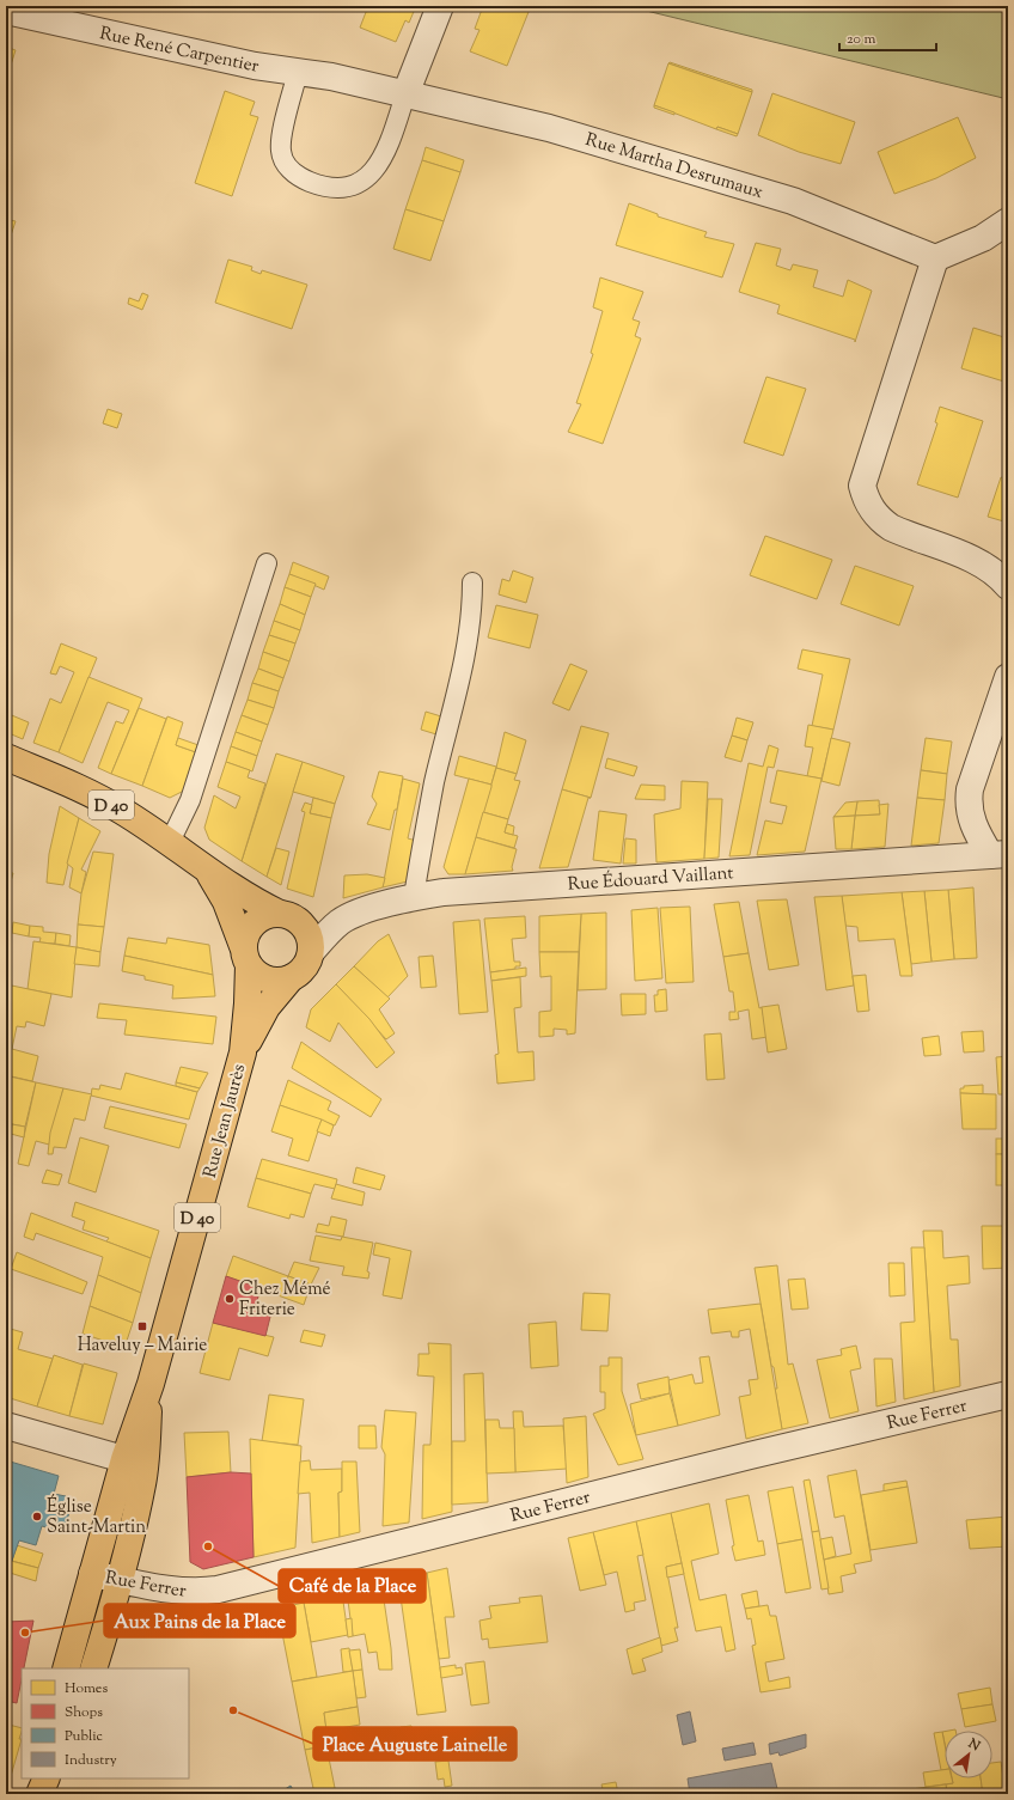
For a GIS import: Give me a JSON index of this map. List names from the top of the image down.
{
  "streets": {
    "main road": ["D 40", "Rue Jean Jaurès"],
    "street": [
      "Rue René Carpentier",
      "Rue Martha Desrumaux",
      "Rue Édouard Vaillant",
      "Rue Ferrer"
    ]
  },
  "crossings": [
    ["Rue René Carpentier", "Rue Martha Desrumaux"],
    ["Rue Édouard Vaillant", "Rue Jean Jaurès"],
    ["Rue Jean Jaurès", "Rue Ferrer"]
  ],
  "places": {
    "other": [
      "Chez Mémé Friterie",
      "Église Saint-Martin",
      "Café de la Place",
      "Aux Pains de la Place",
      "Place Auguste Lainelle"
    ],
    "transit": ["Haveluy – Mairie"]
  },
  "legend": [
    "Homes",
    "Shops",
    "Public",
    "Industry"
  ],
  "scale_bar": "20 m",
  "north": "top right"
}
